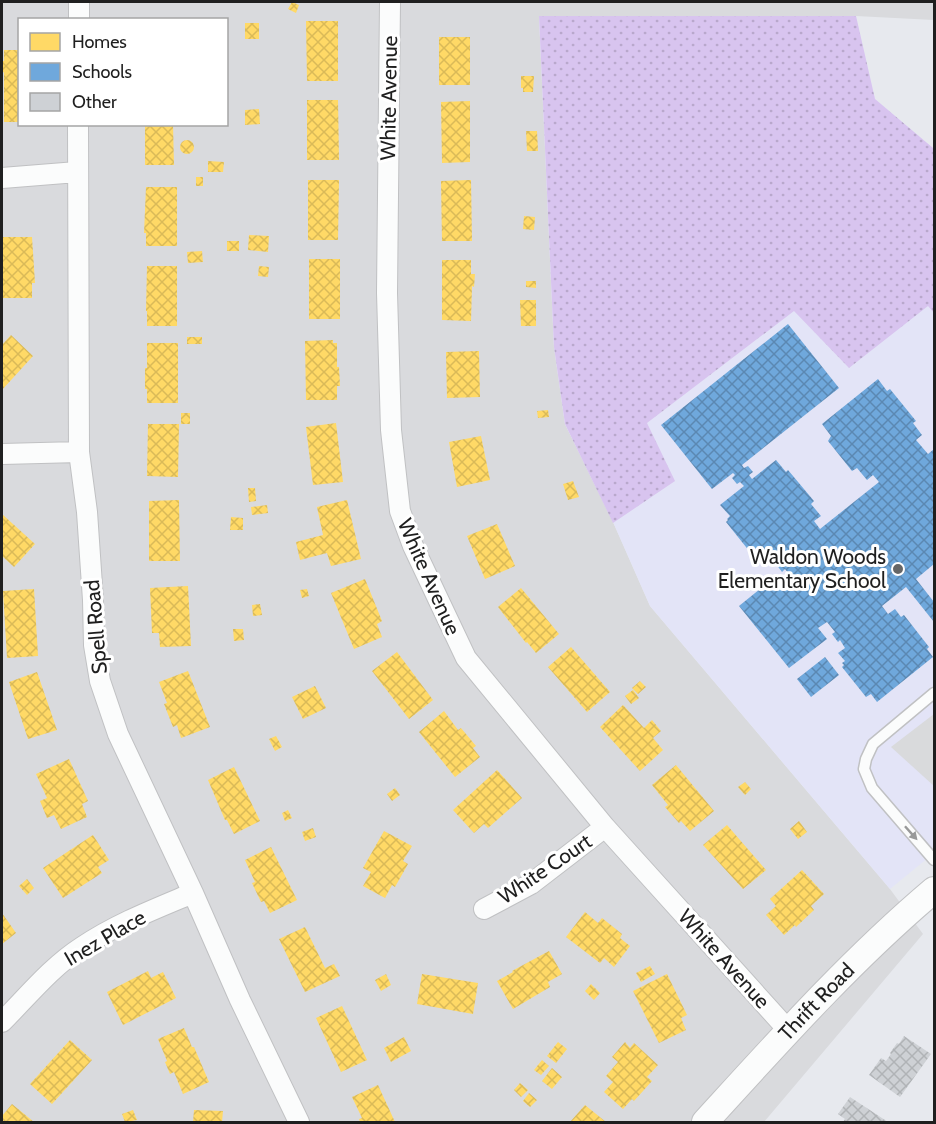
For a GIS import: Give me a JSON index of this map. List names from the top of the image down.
{
  "streets": {
    "street": [
      "White Avenue",
      "Spell Road",
      "White Court",
      "Inez Place",
      "Thrift Road"
    ]
  },
  "crossings": [
    ["White Avenue", "White Court"],
    ["White Avenue", "Thrift Road"],
    ["Spell Road", "Inez Place"]
  ],
  "places": ["Waldon Woods Elementary School"],
  "legend": ["Homes", "Schools", "Other"]
}
